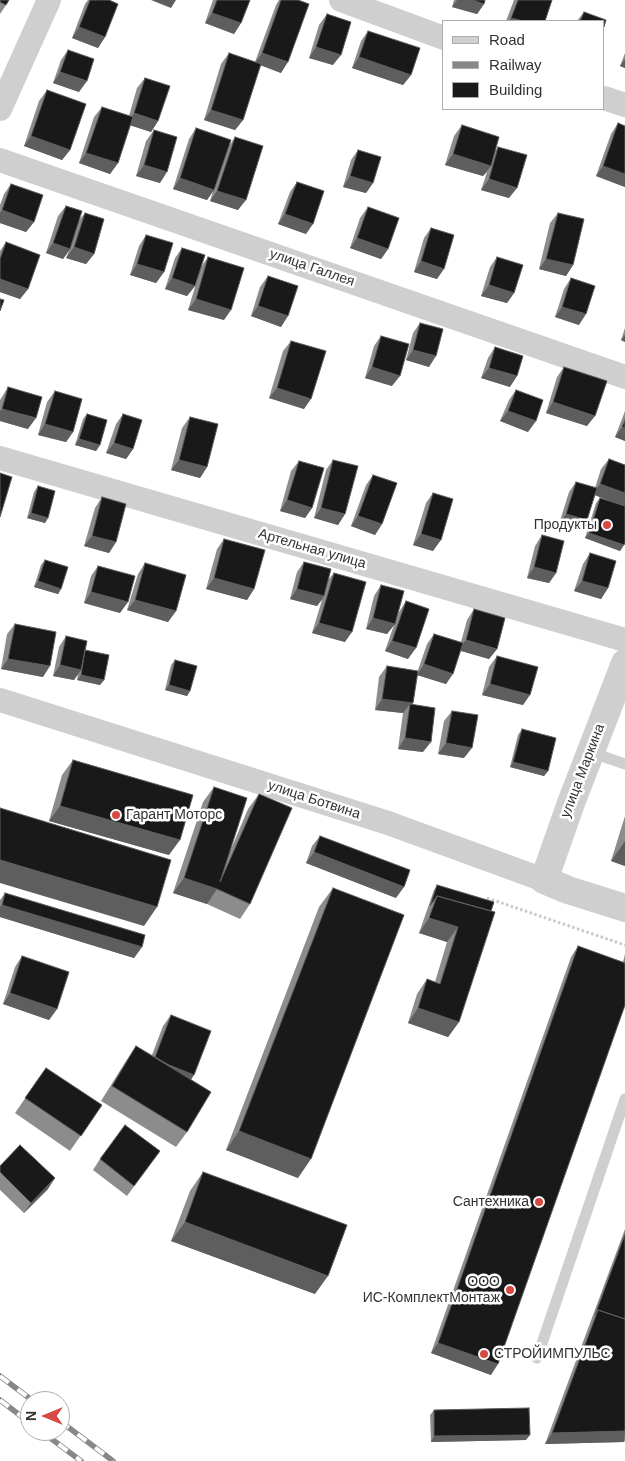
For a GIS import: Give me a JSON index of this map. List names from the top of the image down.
{
  "streets": {
    "street": [
      "улица Галлея",
      "Артельная улица",
      "улица Маркина",
      "улица Ботвина"
    ]
  },
  "crossings": [
    ["улица Маркина", "улица Ботвина"]
  ],
  "places": [
    "Продукты",
    "Гарант Моторс",
    "Сантехника",
    "ООО ИС-КомплектМонтаж",
    "СТРОЙИМПУЛЬС"
  ],
  "legend": ["Road", "Railway", "Building"],
  "north": "left"
}
